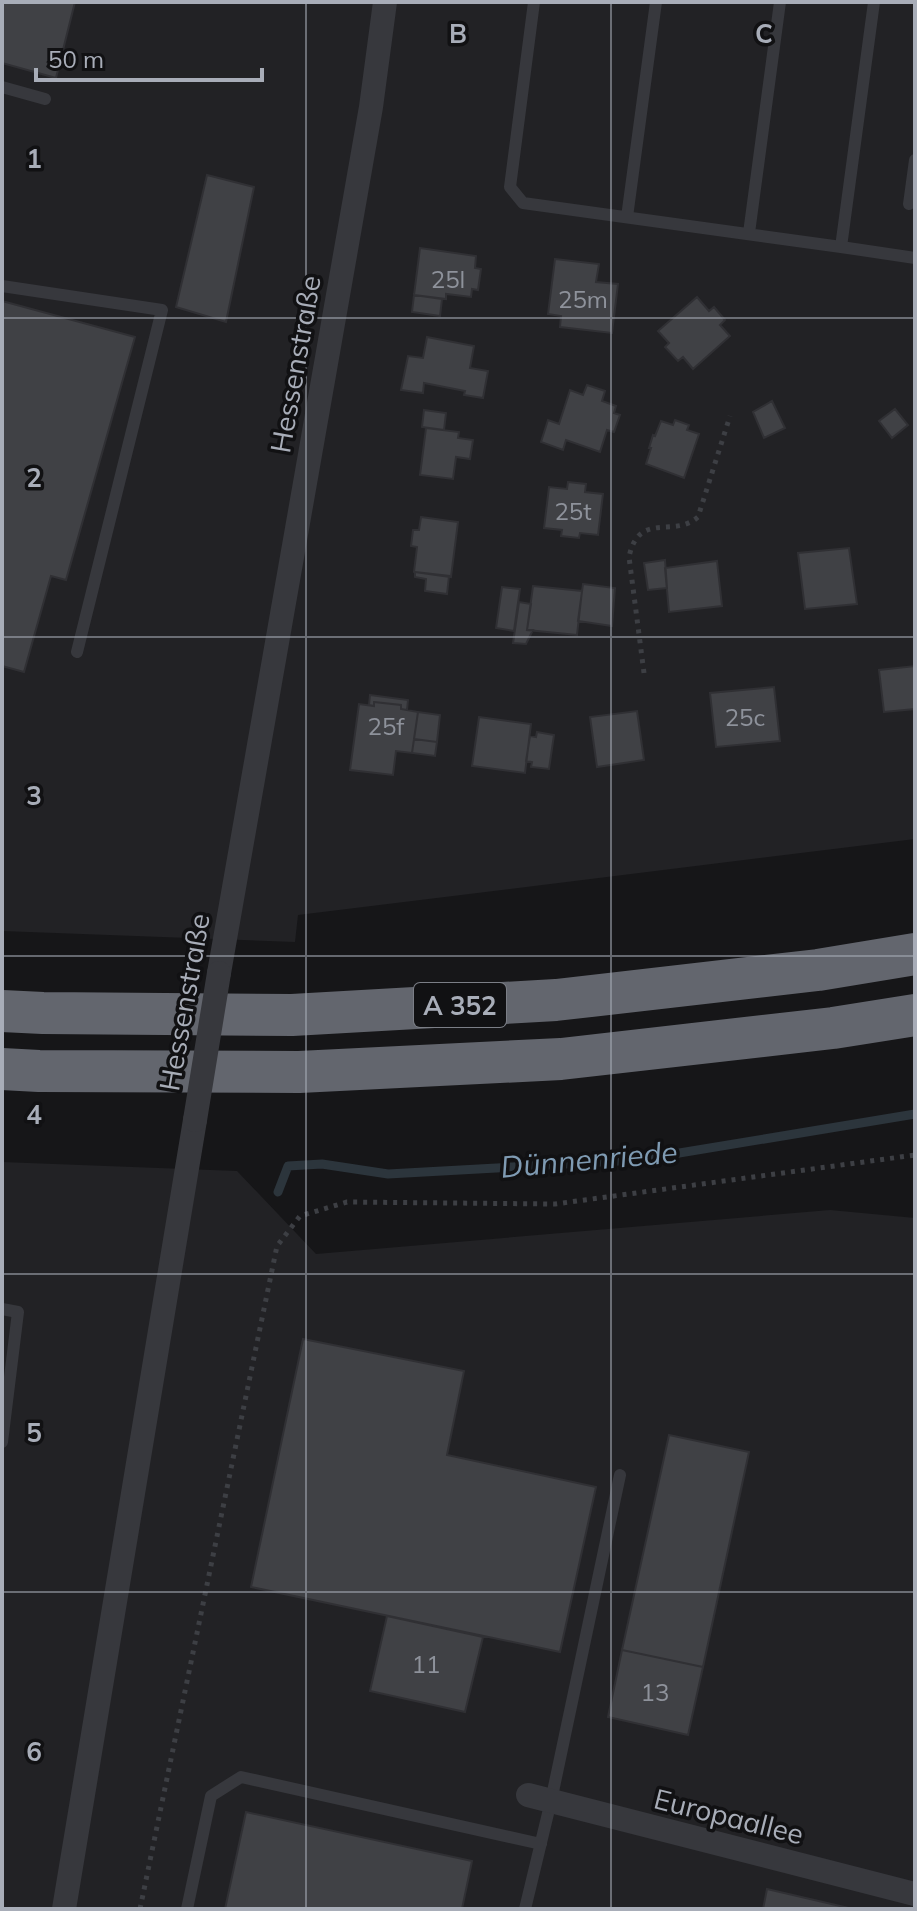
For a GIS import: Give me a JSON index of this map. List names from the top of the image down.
{
  "streets": {
    "highway": ["A 352"],
    "street": ["Hessenstraße", "Europaallee"]
  },
  "water": ["Dünnenriede"],
  "house_numbers": [
    "25l",
    "25m",
    "25t",
    "25c",
    "25f",
    "11",
    "13"
  ],
  "scale_bar": "50 m",
  "grid": {
    "columns": ["B", "C"],
    "rows": [
      "1",
      "2",
      "3",
      "4",
      "5",
      "6"
    ]
  }
}
